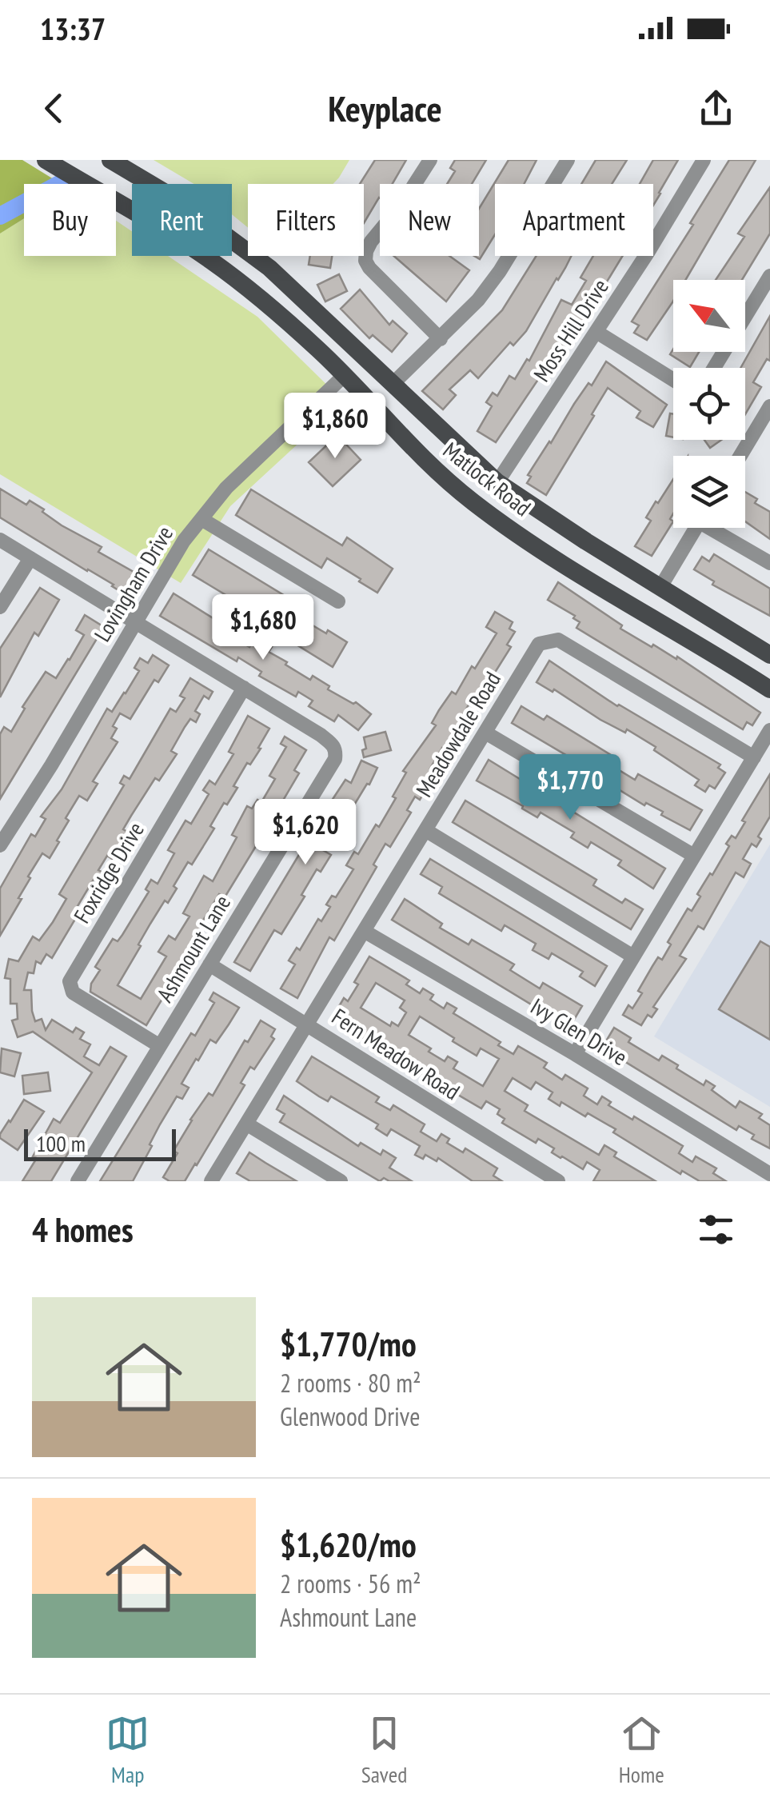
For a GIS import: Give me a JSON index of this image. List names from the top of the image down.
{
  "streets": {
    "main road": ["Matlock Road"],
    "street": [
      "Moss Hill Drive",
      "Lovingham Drive",
      "Meadowdale Road",
      "Foxridge Drive",
      "Ashmount Lane",
      "Ivy Glen Drive",
      "Fern Meadow Road"
    ]
  },
  "crossings": [
    ["Moss Hill Drive", "Matlock Road"],
    ["Matlock Road", "Lovingham Drive"],
    ["Meadowdale Road", "Ivy Glen Drive"],
    ["Meadowdale Road", "Fern Meadow Road"],
    ["Foxridge Drive", "Ashmount Lane"],
    ["Ashmount Lane", "Fern Meadow Road"]
  ],
  "scale_bar": "100 m",
  "north": "top left",
  "page": {
    "status": "13:37",
    "header": "Keyplace",
    "chip": [
      "Buy",
      "Rent",
      "Filters",
      "New",
      "Apartment"
    ],
    "price": [
      "$1,860",
      "$1,680",
      "$1,770",
      "$1,620"
    ],
    "scale": "100 m",
    "heading": "4 homes",
    "list": [
      {
        "name": "$1,770/mo",
        "note": "2 rooms · 80 m² · Glenwood Drive"
      },
      {
        "name": "$1,620/mo",
        "note": "2 rooms · 56 m² · Ashmount Lane"
      }
    ],
    "tabs": ["Map", "Saved", "Home"]
  }
}
